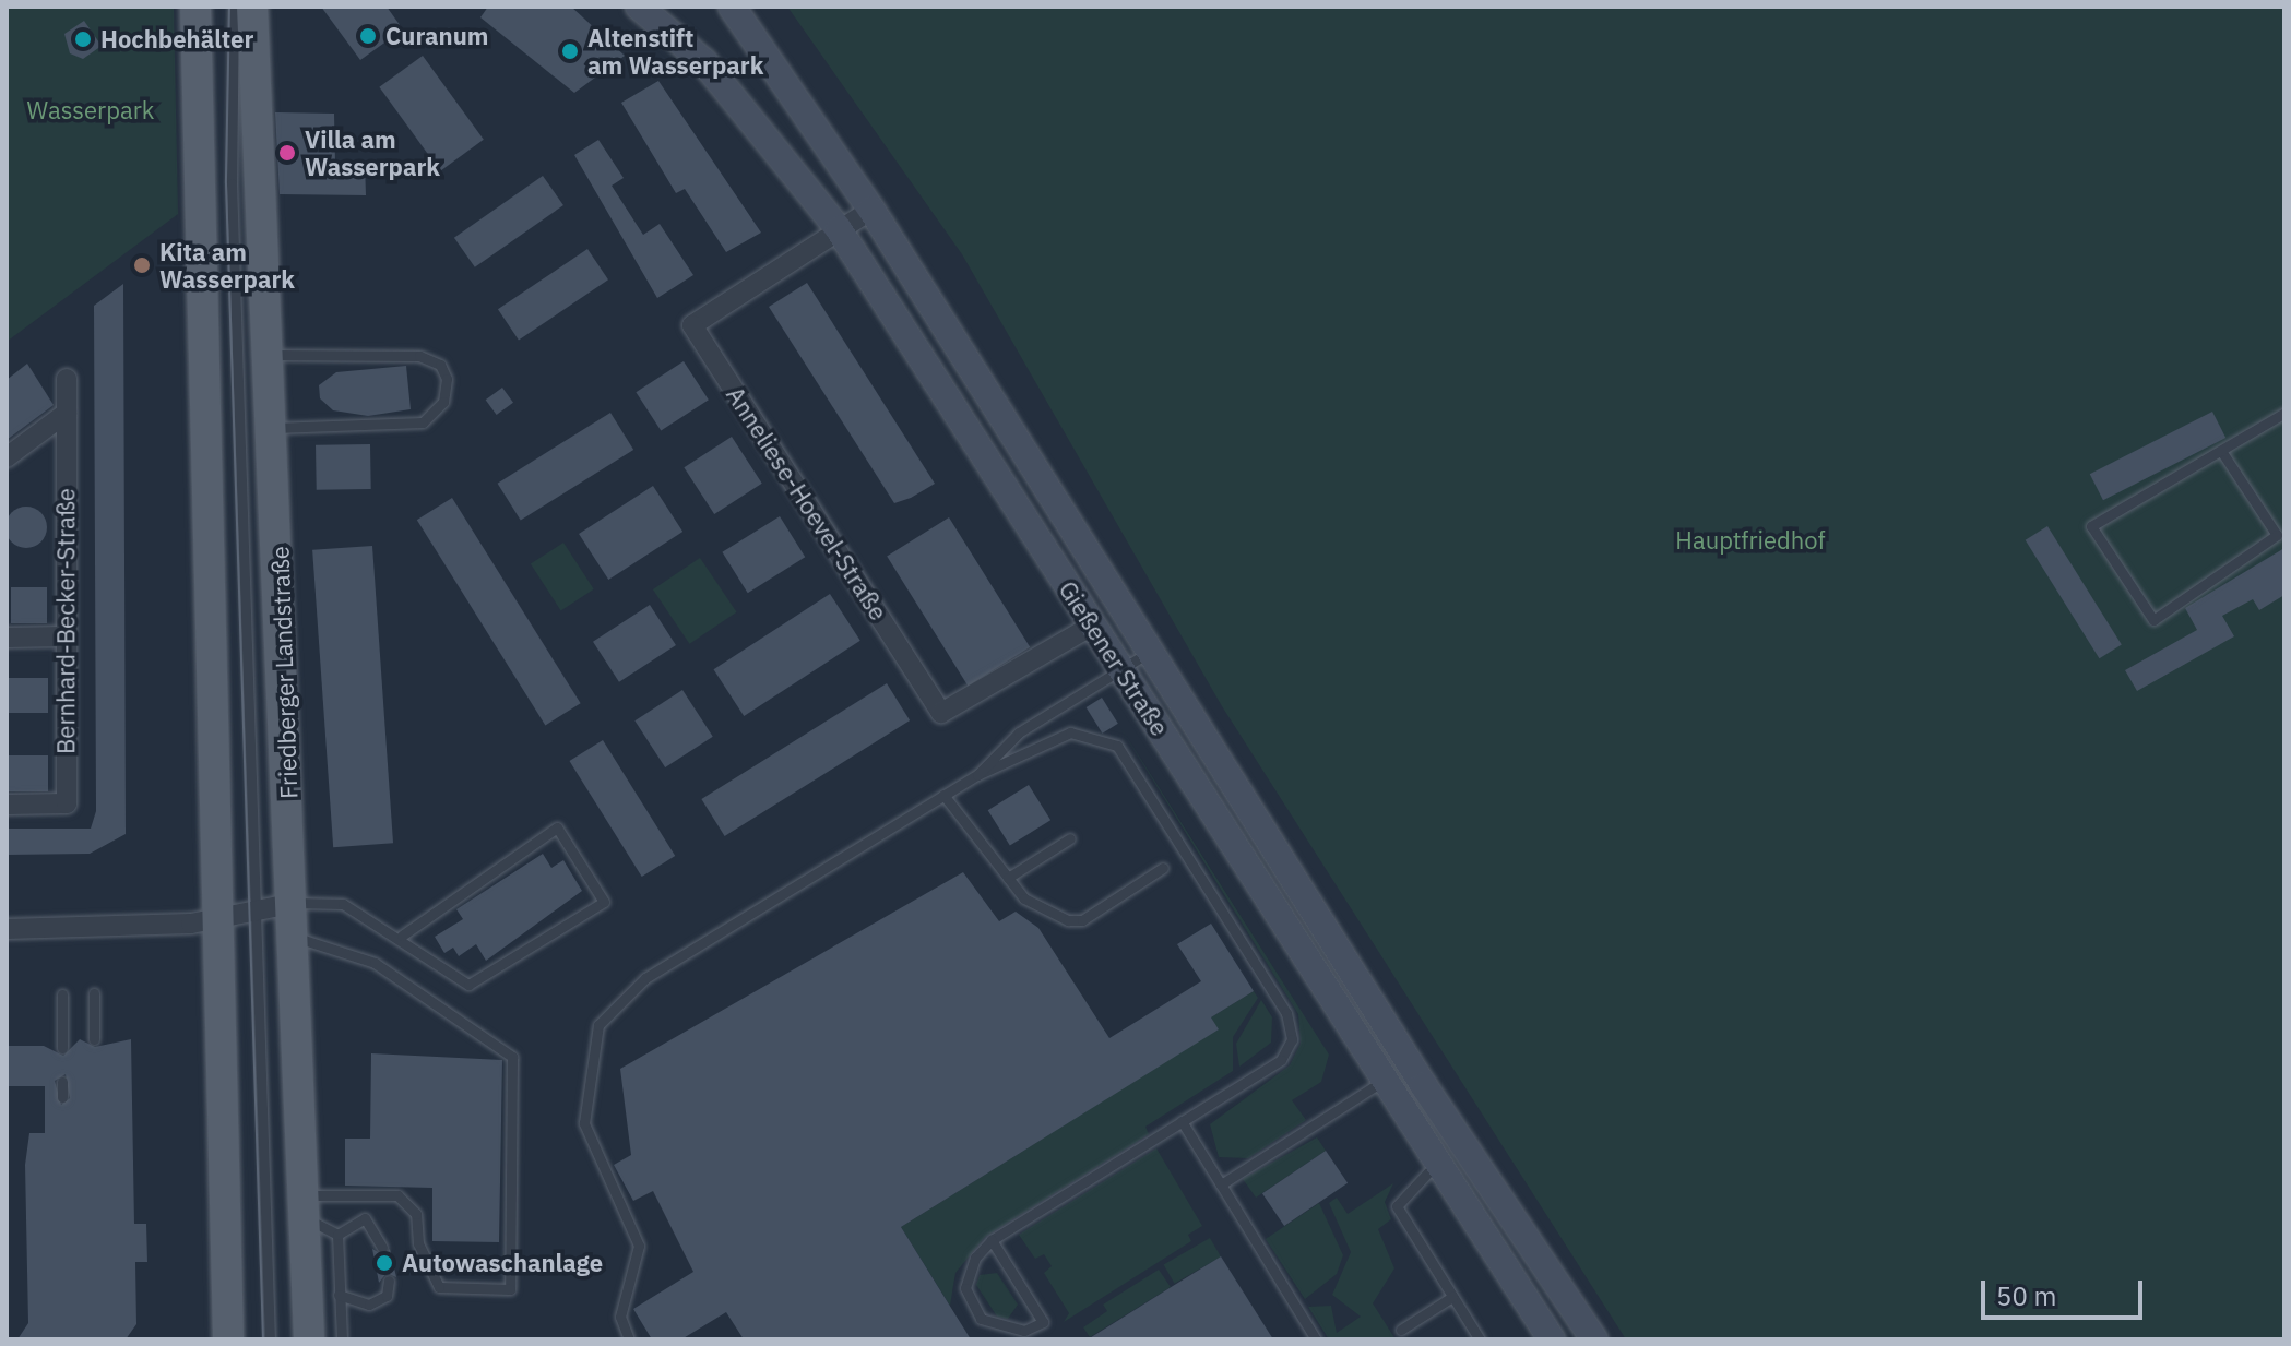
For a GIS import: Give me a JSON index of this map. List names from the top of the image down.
{
  "streets": {
    "main road": ["Gießener Straße", "Friedberger Landstraße"],
    "street": ["Anneliese-Hoevel-Straße", "Bernhard-Becker-Straße"]
  },
  "crossings": [
    ["Anneliese-Hoevel-Straße", "Gießener Straße"]
  ],
  "parks": ["Wasserpark", "Hauptfriedhof"],
  "places": [
    "Curanum",
    "Hochbehälter",
    "Altenstift am Wasserpark",
    "Villa am Wasserpark",
    "Kita am Wasserpark",
    "Autowaschanlage"
  ],
  "scale_bar": "50 m"
}
